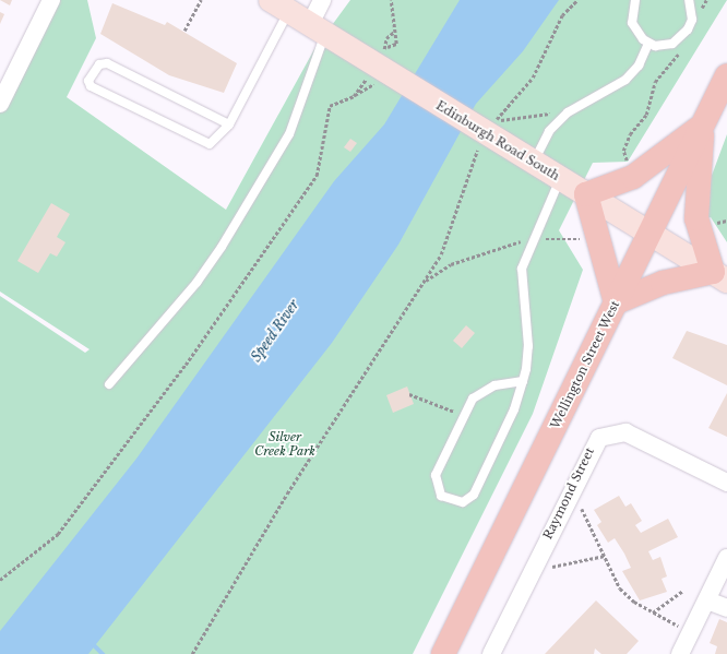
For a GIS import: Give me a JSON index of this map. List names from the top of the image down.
{
  "streets": {
    "main road": ["Edinburgh Road South", "Wellington Street West"],
    "street": ["Raymond Street"]
  },
  "crossings": [
    ["Edinburgh Road South", "Wellington Street West"]
  ],
  "water": ["Speed River"],
  "parks": ["Silver Creek Park"]
}
